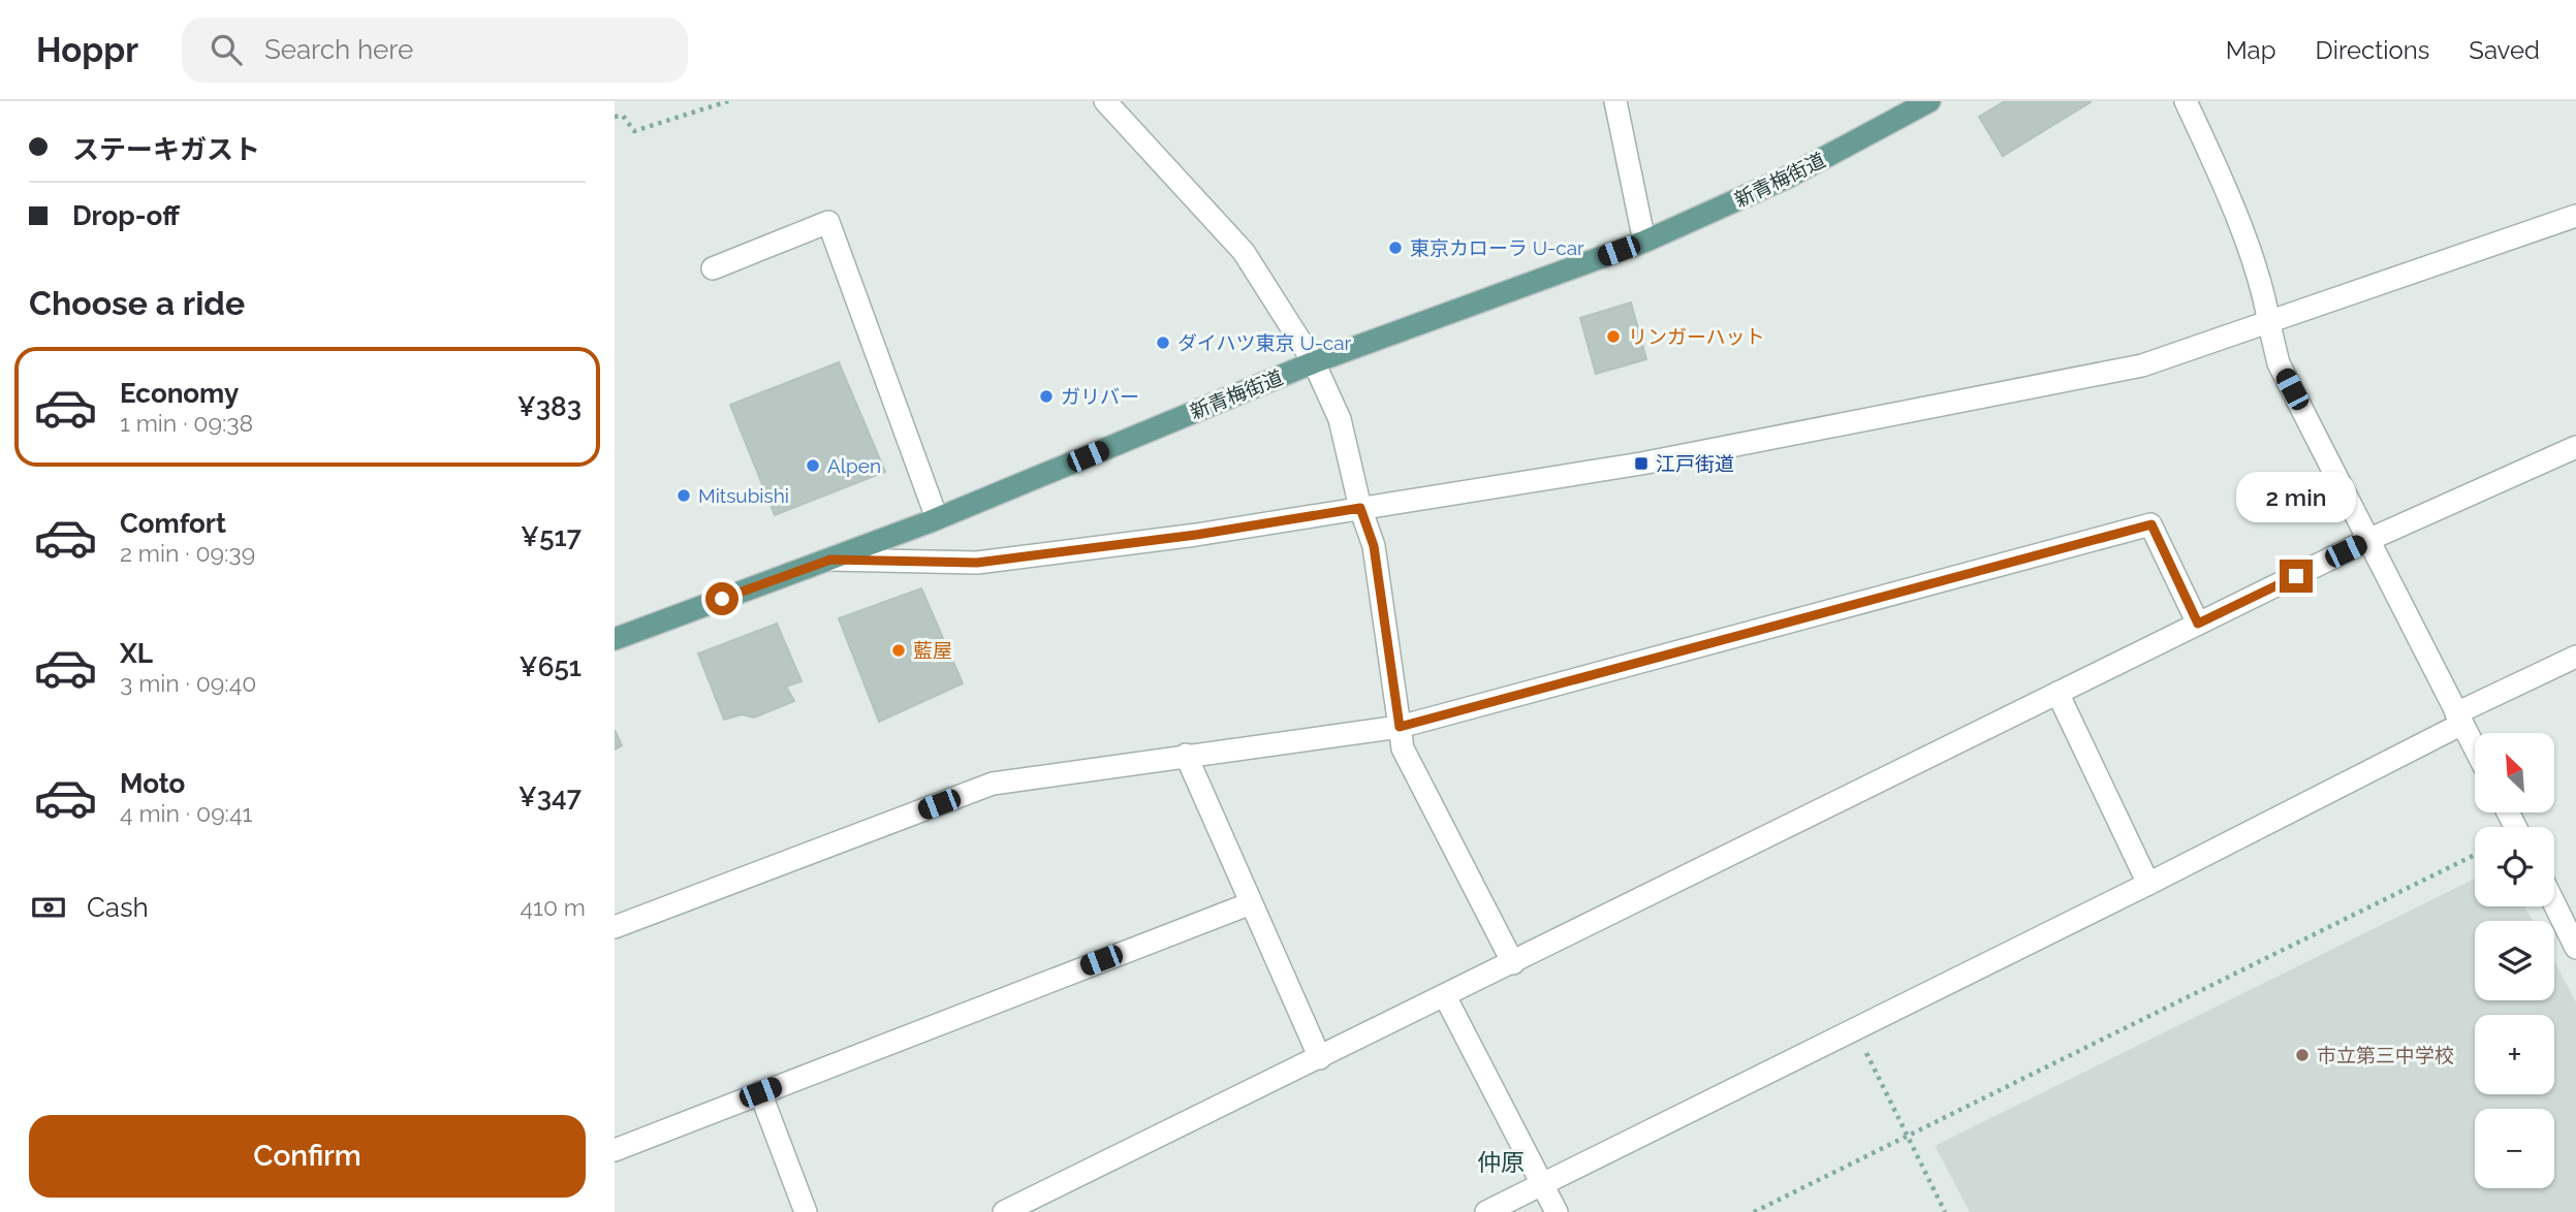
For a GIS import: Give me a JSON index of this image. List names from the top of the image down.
{
  "streets": {
    "main road": ["新青梅街道"]
  },
  "districts": ["仲原"],
  "places": {
    "other": [
      "東京カローラ U-car",
      "リンガーハット",
      "ダイハツ東京 U-car",
      "ガリバー",
      "Alpen",
      "Mitsubishi",
      "藍屋",
      "市立第三中学校"
    ],
    "transit": ["江戸街道"]
  },
  "north": "top left",
  "page": {
    "header": "Hoppr",
    "search": "Search here",
    "nav": ["Map", "Directions", "Saved"],
    "banner": ["ステーキガスト", "Drop-off"],
    "heading": "Choose a ride",
    "list": [
      {
        "name": "Economy",
        "note": "1 min · 09:38",
        "value": "¥383"
      },
      {
        "name": "Comfort",
        "note": "2 min · 09:39",
        "value": "¥517"
      },
      {
        "name": "XL",
        "note": "3 min · 09:40",
        "value": "¥651"
      },
      {
        "name": "Moto",
        "note": "4 min · 09:41",
        "value": "¥347"
      }
    ],
    "bubble": "2 min",
    "map_buttons": ["+", "−"],
    "pay": ["Cash", "410 m"],
    "buttons": "Confirm"
  }
}
